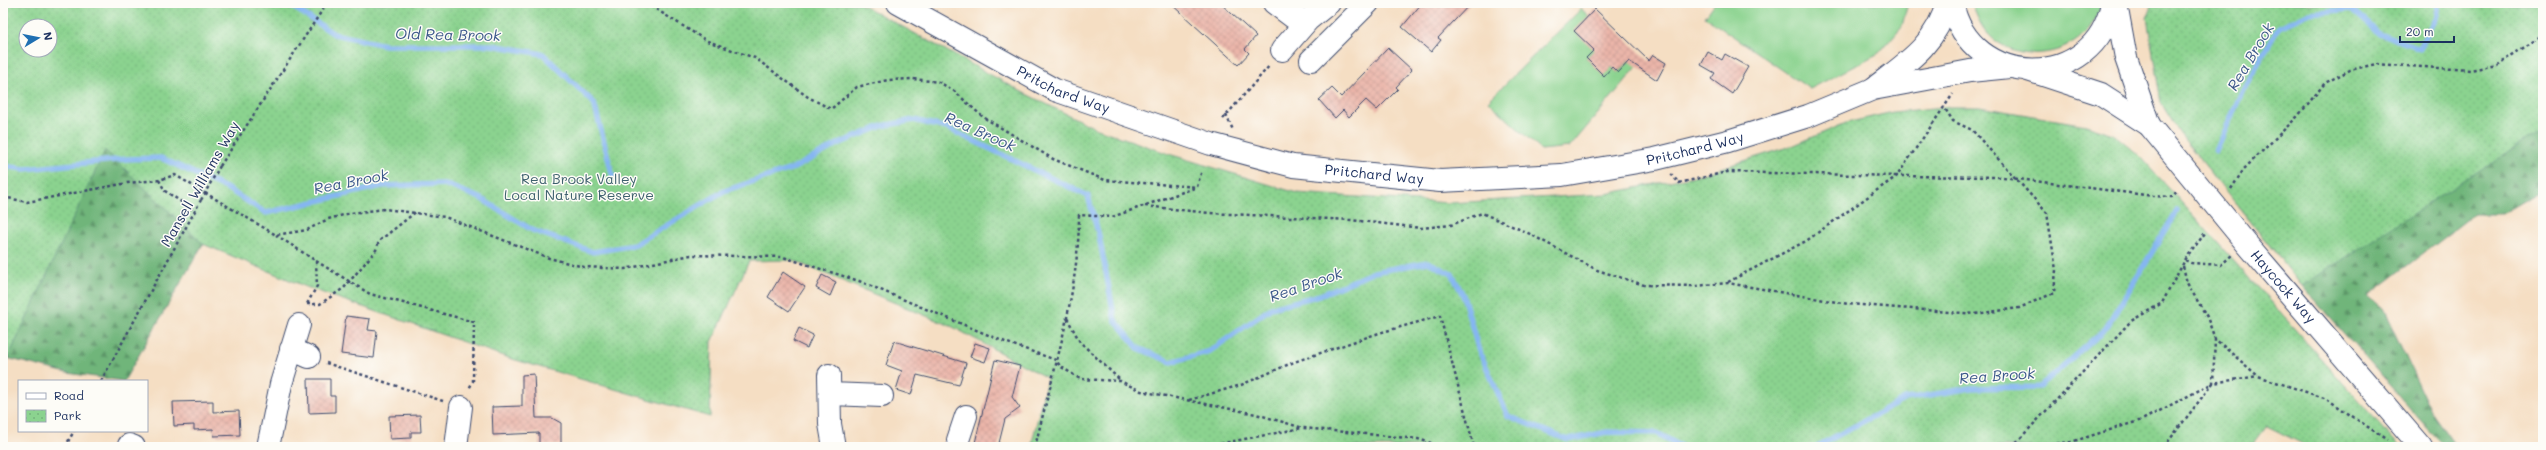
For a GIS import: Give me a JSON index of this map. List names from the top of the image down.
{
  "streets": {
    "main road": ["Pritchard Way", "Haycock Way"],
    "path": ["Mansell Williams Way"]
  },
  "crossings": [
    ["Pritchard Way", "Haycock Way"]
  ],
  "water": ["Old Rea Brook", "Rea Brook"],
  "parks": ["Rea Brook Valley Local Nature Reserve"],
  "legend": ["Road", "Park"],
  "scale_bar": "20 m",
  "north": "right"
}
